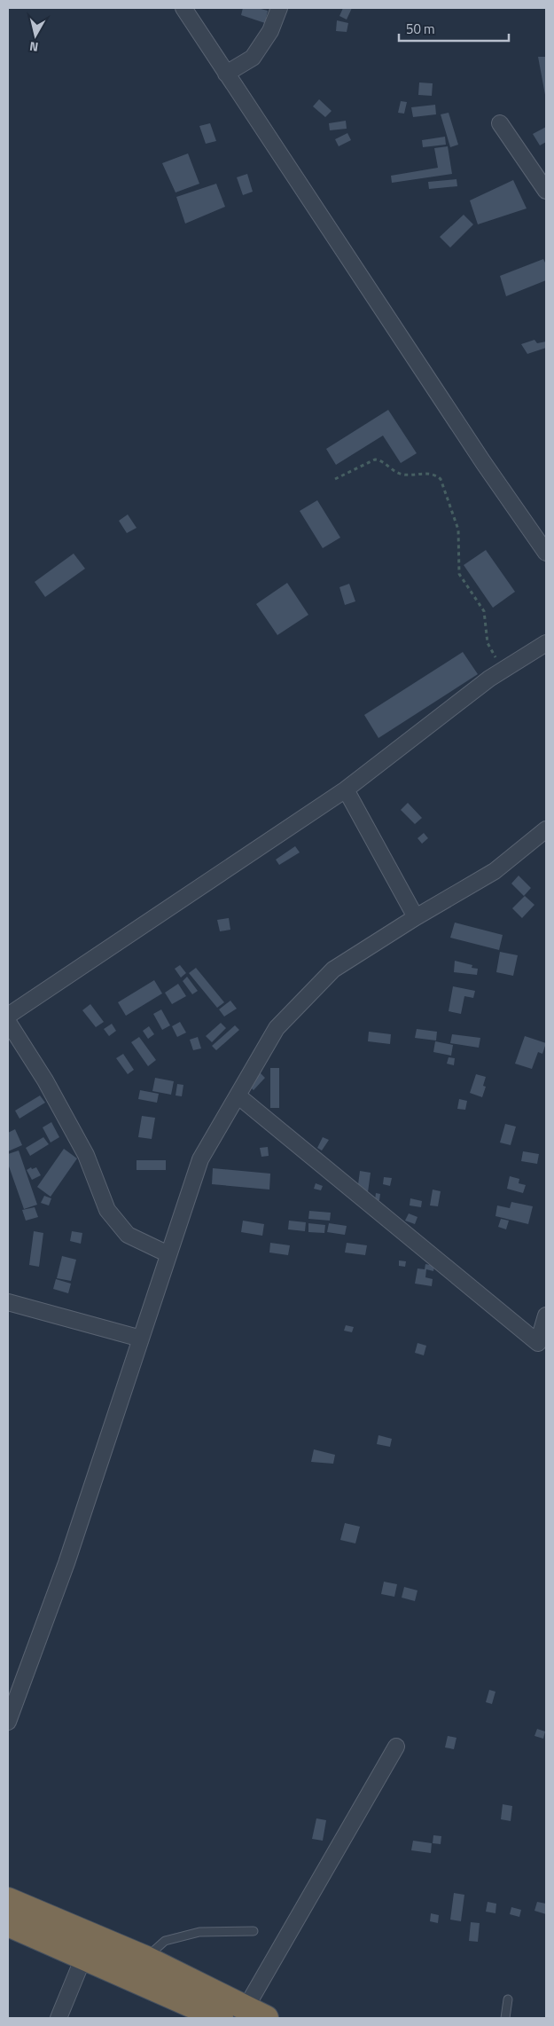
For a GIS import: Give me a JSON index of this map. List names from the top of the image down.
{
  "scale_bar": "50 m",
  "north": "bottom"
}
